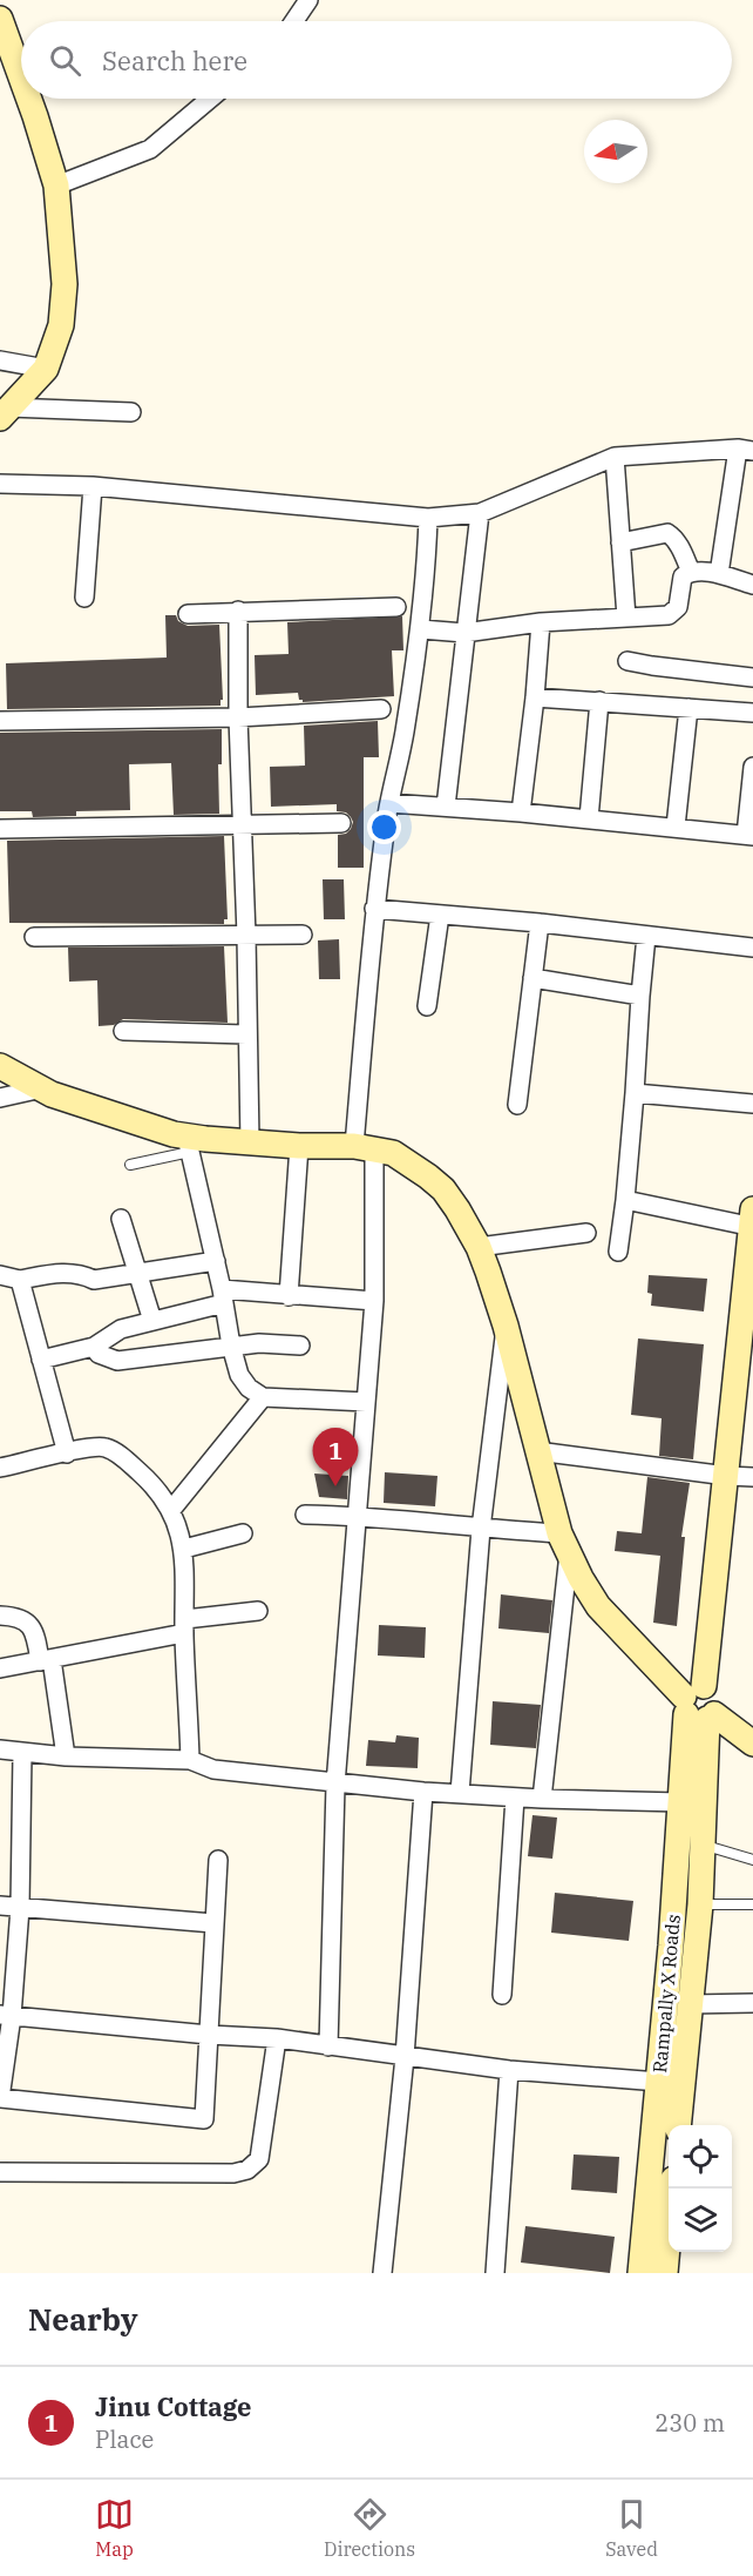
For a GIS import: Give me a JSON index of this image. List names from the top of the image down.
{
  "streets": {
    "main road": ["Rampally X Roads"]
  },
  "north": "left",
  "page": {
    "search": "Search here",
    "pins": "1",
    "heading": "Nearby",
    "list": [
      {
        "mark": "1",
        "name": "Jinu Cottage",
        "note": "Place",
        "value": "230 m"
      }
    ],
    "nav": ["Map", "Directions", "Saved"]
  }
}
